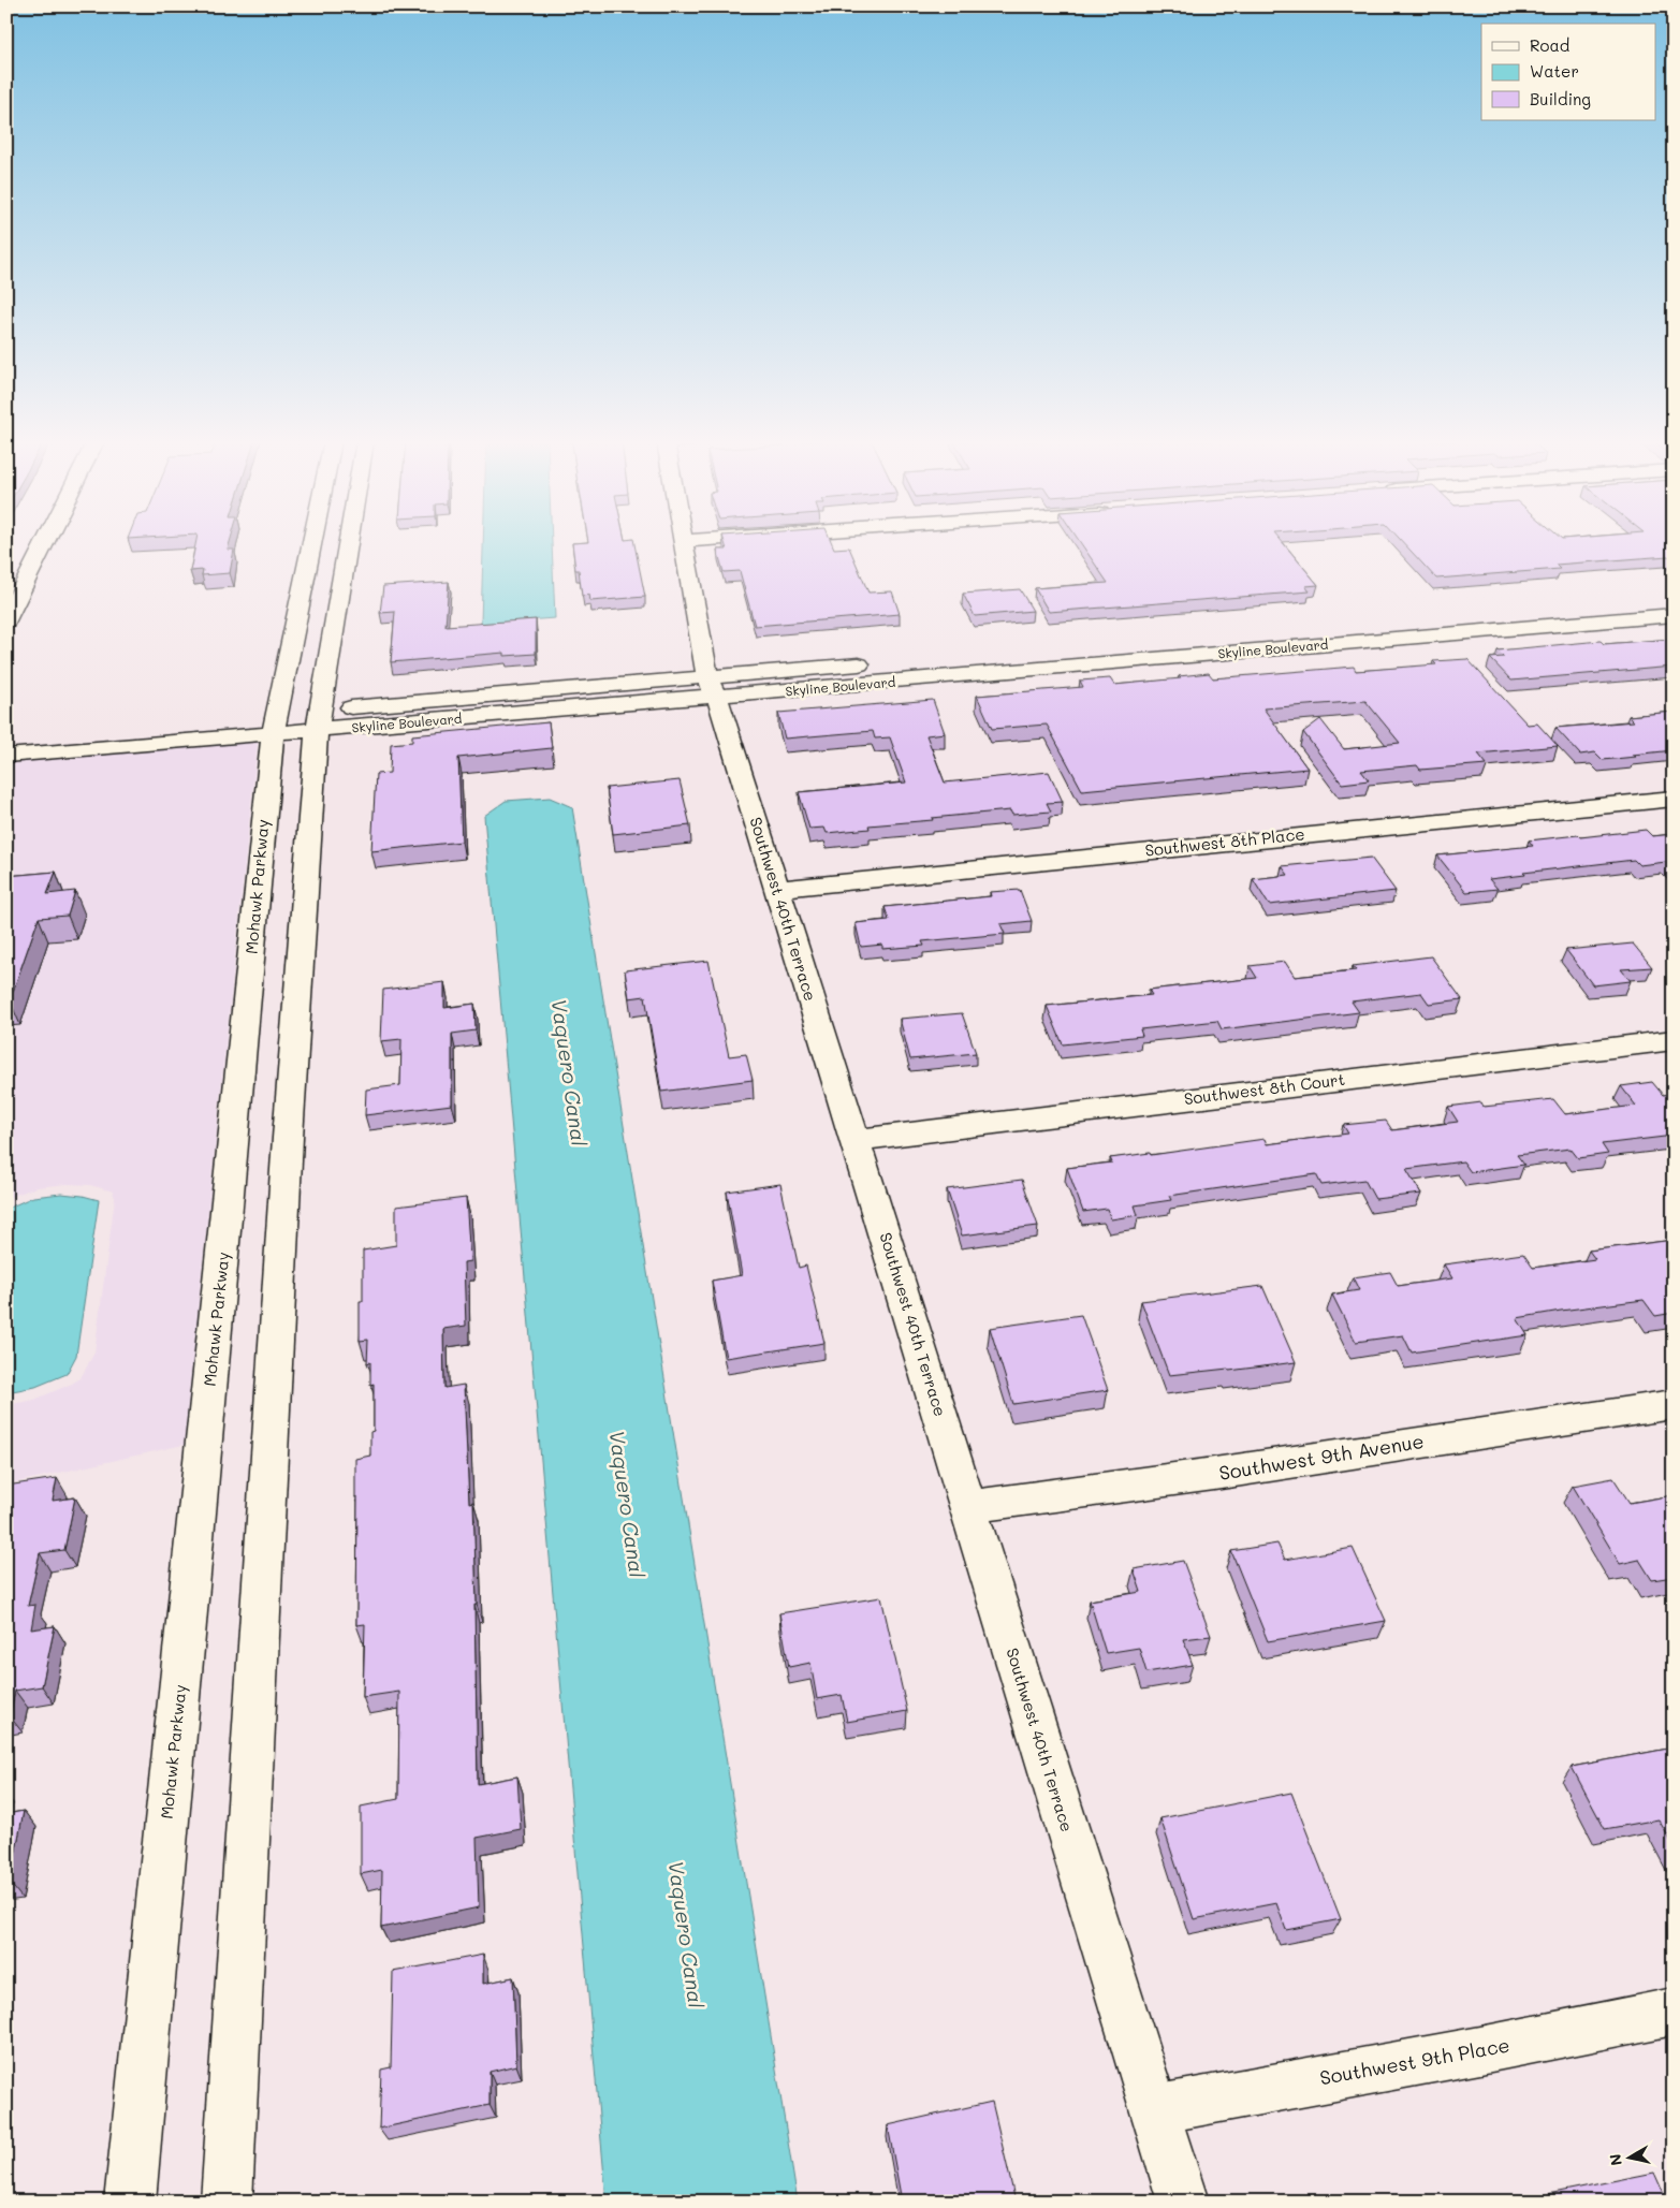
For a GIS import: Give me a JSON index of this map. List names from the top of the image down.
{
  "streets": {
    "street": [
      "Skyline Boulevard",
      "Southwest 8th Place",
      "Mohawk Parkway",
      "Southwest 40th Terrace",
      "Southwest 8th Court",
      "Southwest 9th Avenue",
      "Southwest 9th Place"
    ]
  },
  "crossings": [
    ["Skyline Boulevard", "Mohawk Parkway"],
    ["Skyline Boulevard", "Southwest 40th Terrace"],
    ["Southwest 8th Place", "Southwest 40th Terrace"],
    ["Southwest 40th Terrace", "Southwest 8th Court"],
    ["Southwest 40th Terrace", "Southwest 9th Avenue"],
    ["Southwest 40th Terrace", "Southwest 9th Place"]
  ],
  "water": ["Vaquero Canal"],
  "legend": ["Road", "Water", "Building"],
  "north": "left"
}
